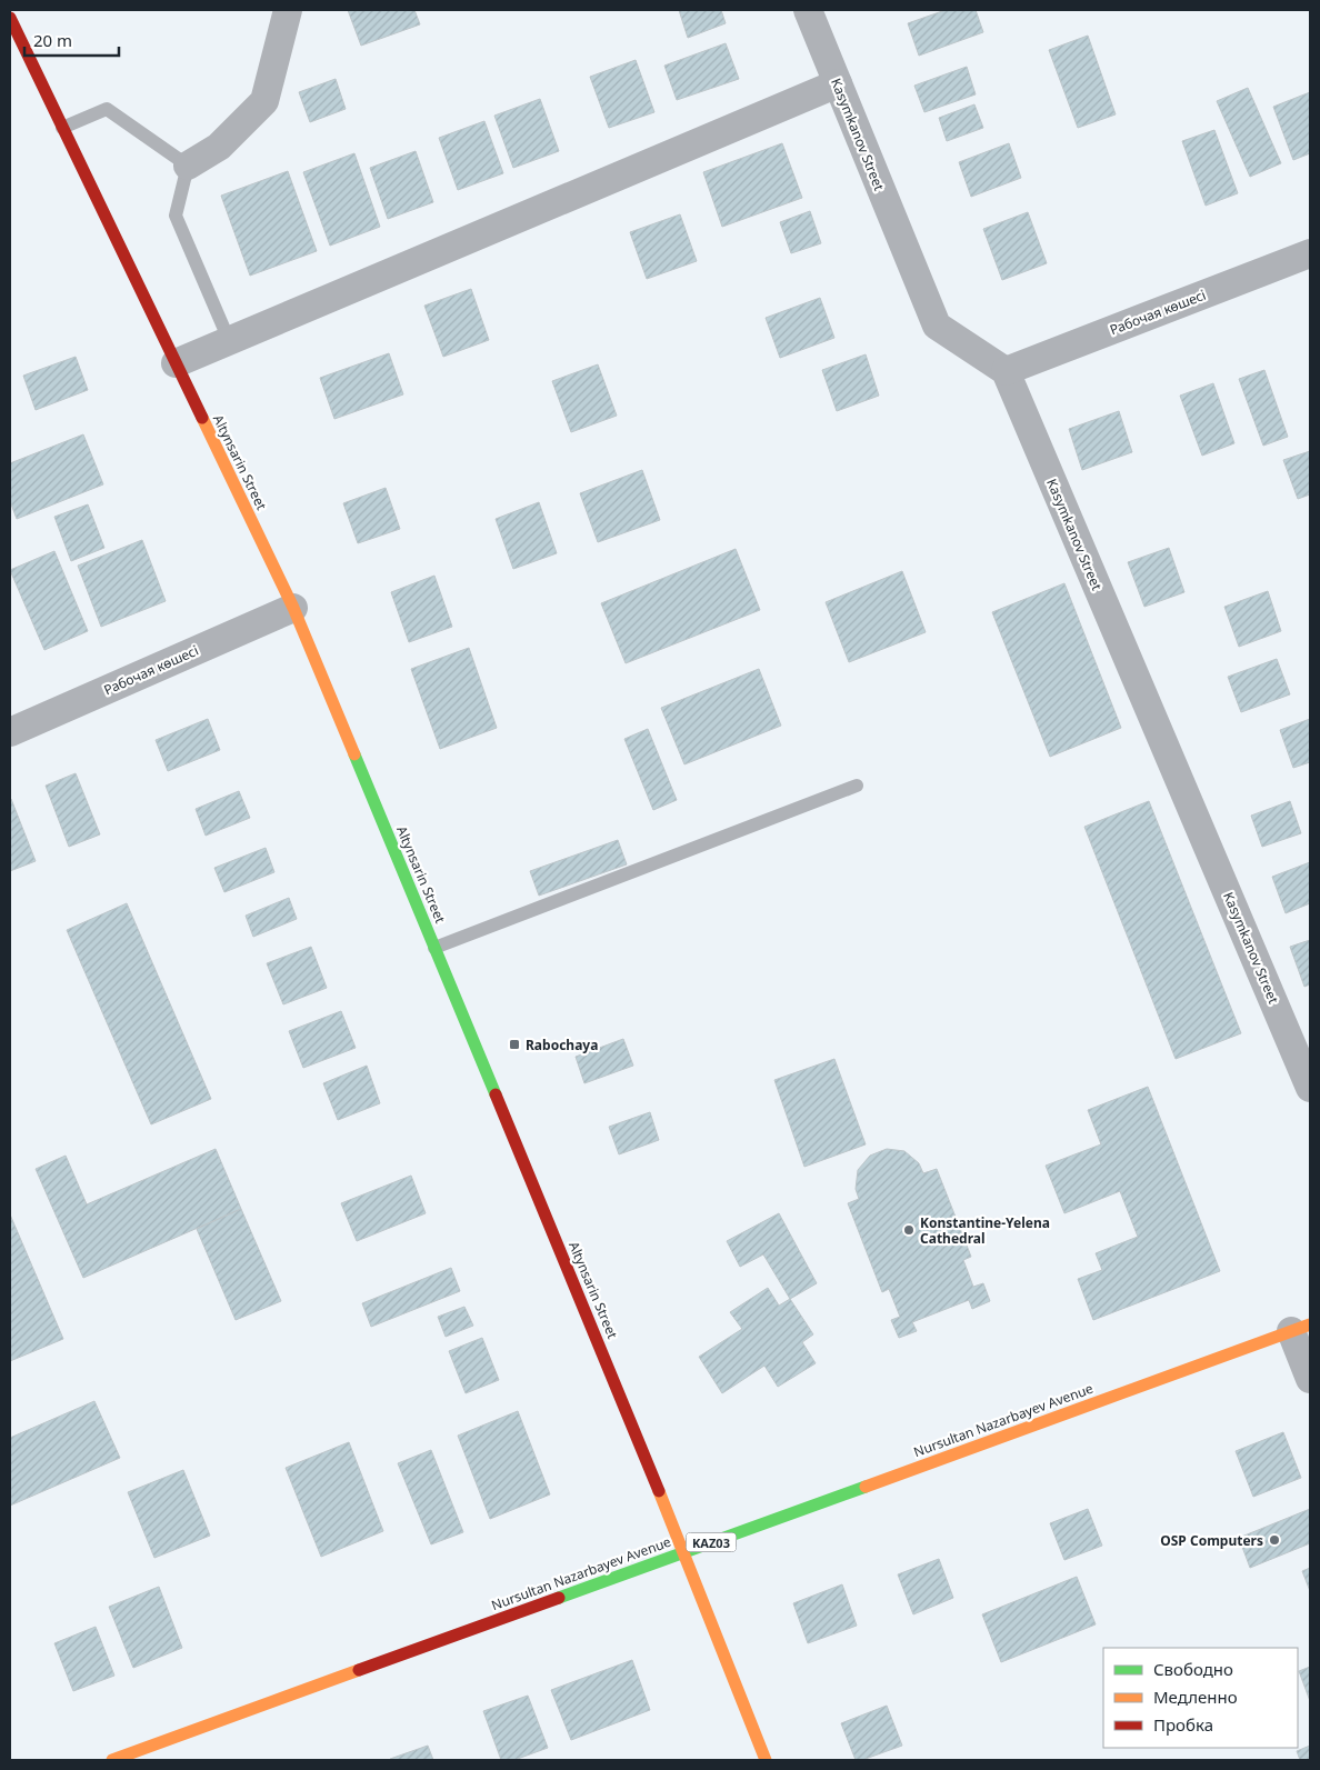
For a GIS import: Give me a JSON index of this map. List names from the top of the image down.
{
  "streets": {
    "street": [
      "Kasymkanov Street",
      "Рабочая көшесі",
      "Altynsarin Street",
      "Nursultan Nazarbayev Avenue",
      "KАZ03"
    ]
  },
  "crossings": [
    ["Kasymkanov Street", "Рабочая көшесі"],
    ["Рабочая көшесі", "Altynsarin Street"],
    ["Altynsarin Street", "Nursultan Nazarbayev Avenue"]
  ],
  "places": {
    "transit": ["Rabochaya"],
    "other": ["Konstantine-Yelena Cathedral", "OSP Computers"]
  },
  "legend": ["Свободно", "Медленно", "Пробка"],
  "scale_bar": "20 m"
}
